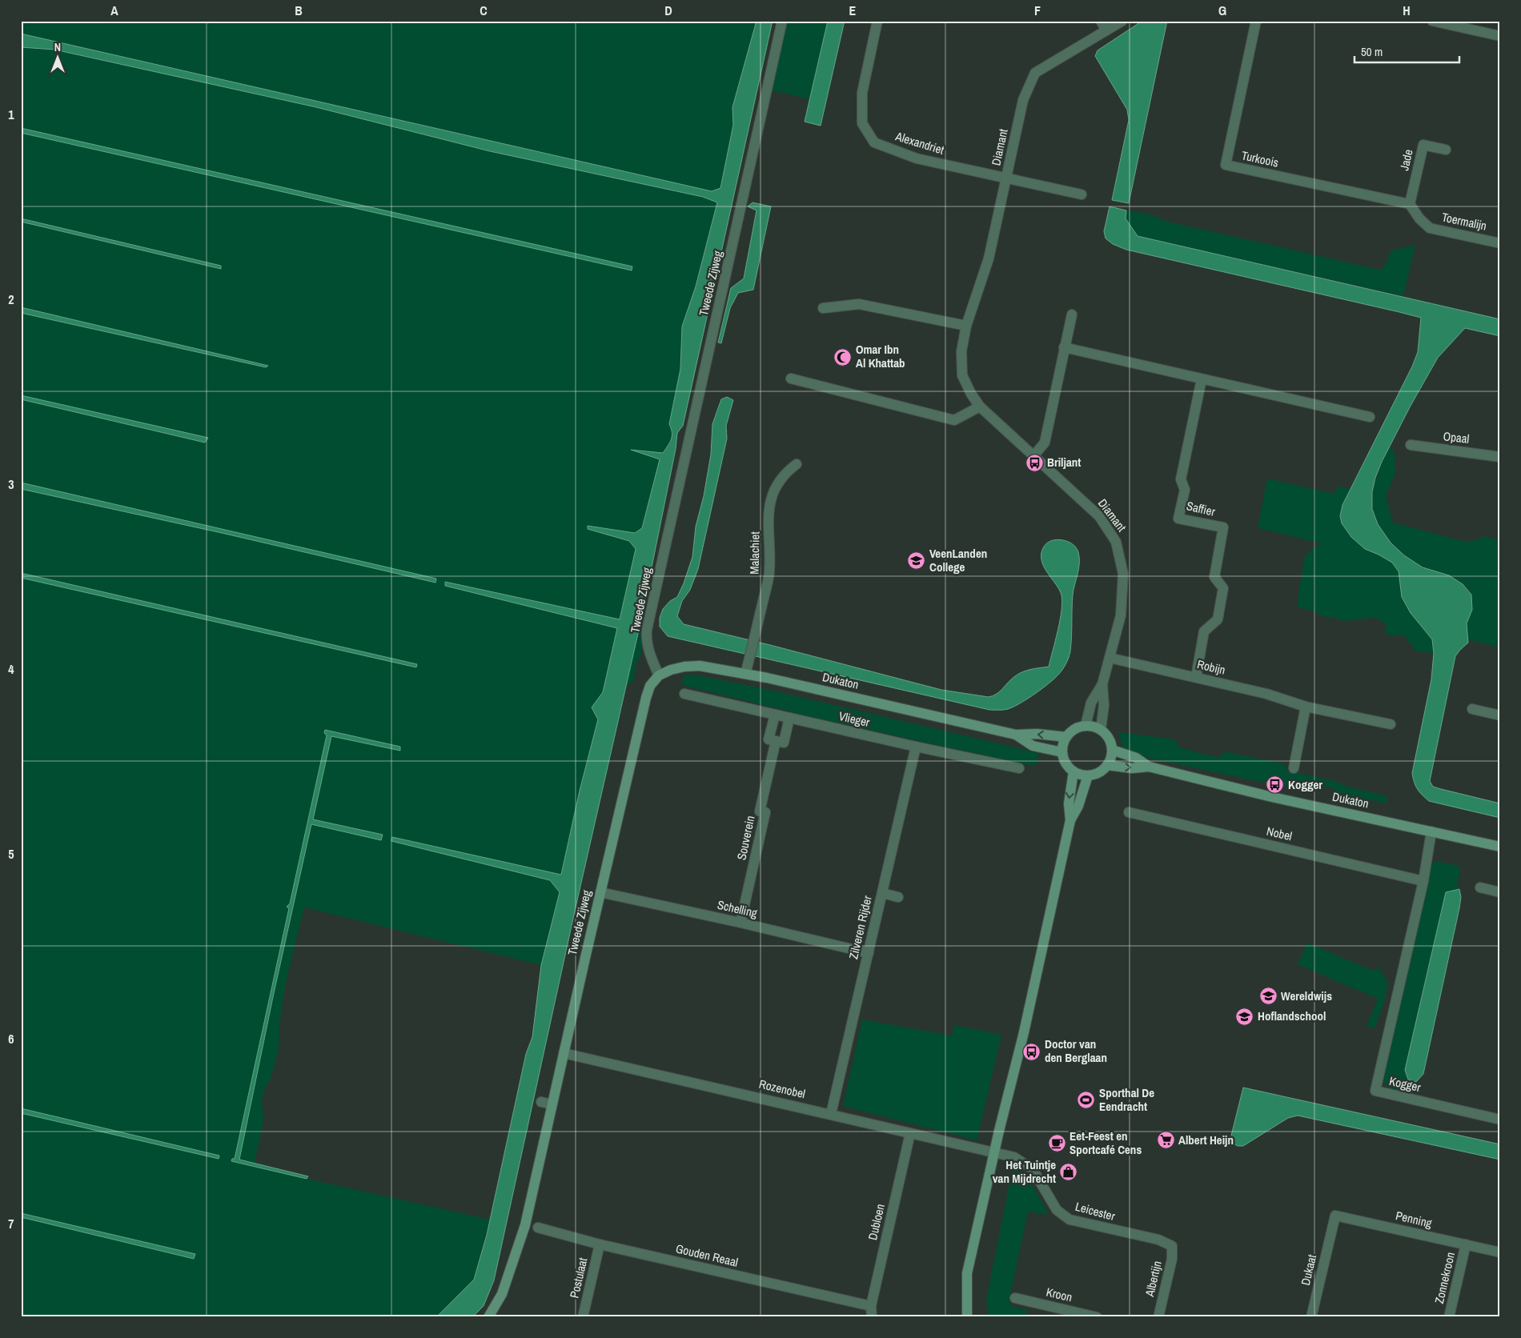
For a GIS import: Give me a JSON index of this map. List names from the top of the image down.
{
  "streets": {
    "street": [
      "Alexandriet",
      "Diamant",
      "Turkoois",
      "Jade",
      "Toermalijn",
      "Tweede Zijweg",
      "Opaal",
      "Saffier",
      "Malachiet",
      "Robijn",
      "Dukaton",
      "Vlieger",
      "Nobel",
      "Souverein",
      "Schelling",
      "Zilveren Rijder",
      "Kogger",
      "Rozenobel",
      "Leicester",
      "Penning",
      "Dubloen",
      "Gouden Reaal",
      "Dukaat",
      "Postulaat",
      "Zonnekroon",
      "Albertijn",
      "Kroon"
    ]
  },
  "crossings": [
    ["Alexandriet", "Diamant"],
    ["Diamant", "Robijn"],
    ["Diamant", "Dukaton"],
    ["Turkoois", "Jade"],
    ["Turkoois", "Toermalijn"],
    ["Jade", "Toermalijn"],
    ["Tweede Zijweg", "Dukaton"],
    ["Tweede Zijweg", "Schelling"],
    ["Tweede Zijweg", "Rozenobel"],
    ["Saffier", "Robijn"],
    ["Malachiet", "Dukaton"],
    ["Dukaton", "Kogger"],
    ["Vlieger", "Souverein"],
    ["Vlieger", "Zilveren Rijder"],
    ["Nobel", "Kogger"],
    ["Souverein", "Schelling"],
    ["Schelling", "Zilveren Rijder"],
    ["Zilveren Rijder", "Rozenobel"],
    ["Rozenobel", "Leicester"],
    ["Rozenobel", "Dubloen"],
    ["Leicester", "Albertijn"],
    ["Penning", "Dukaat"],
    ["Penning", "Zonnekroon"],
    ["Dubloen", "Gouden Reaal"],
    ["Gouden Reaal", "Postulaat"]
  ],
  "places": {
    "mosque": ["Omar Ibn Al Khattab"],
    "bus stop": ["Briljant", "Kogger", "Doctor van den Berglaan"],
    "school or university": ["VeenLanden College", "Wereldwijs", "Hoflandschool"],
    "sports": ["Sporthal De Eendracht"],
    "supermarket": ["Albert Heijn"],
    "cafe": ["Eet-Feest en Sportcafé Cens"],
    "shop": ["Het Tuintje van Mijdrecht"]
  },
  "scale_bar": "50 m",
  "north": "top",
  "grid": {
    "columns": [
      "A",
      "B",
      "C",
      "D",
      "E",
      "F",
      "G",
      "H"
    ],
    "rows": [
      "1",
      "2",
      "3",
      "4",
      "5",
      "6",
      "7"
    ]
  }
}
